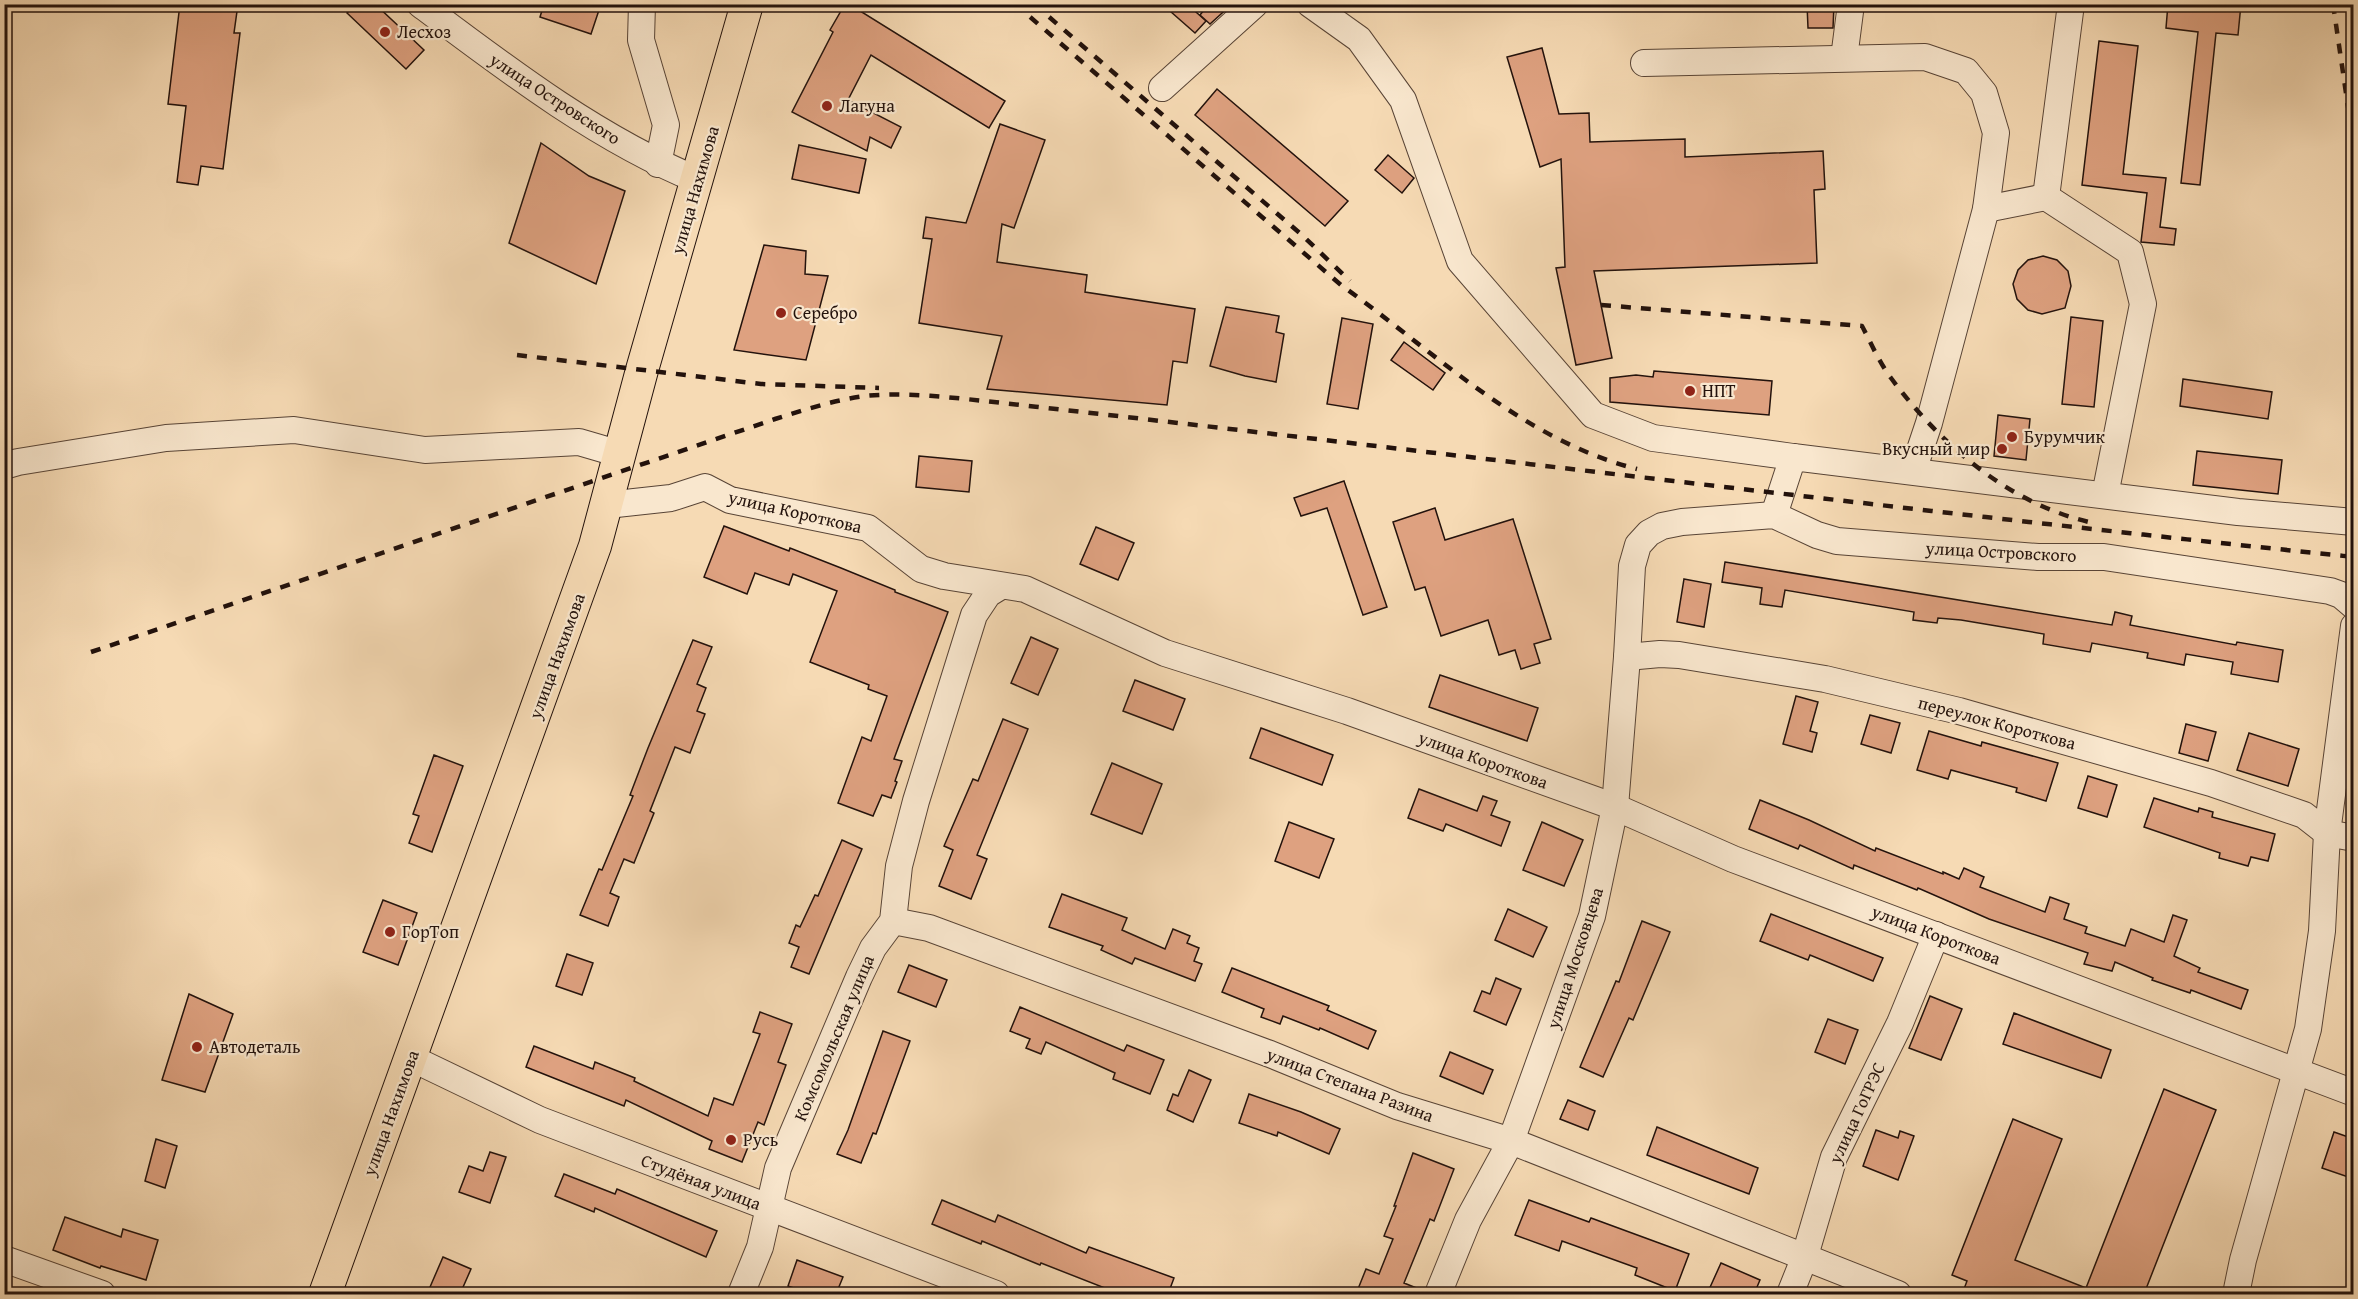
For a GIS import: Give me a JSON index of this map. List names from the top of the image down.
{
  "streets": {
    "main road": ["улица Нахимова"],
    "street": [
      "улица Островского",
      "улица Короткова",
      "переулок Короткова",
      "улица Московцева",
      "Комсомольская улица",
      "улица Степана Разина",
      "улица ГоГРЭС",
      "Студёная улица"
    ]
  },
  "crossings": [
    ["улица Островского", "улица Нахимова"],
    ["улица Островского", "улица Московцева"],
    ["улица Нахимова", "улица Короткова"],
    ["улица Нахимова", "Студёная улица"],
    ["улица Короткова", "улица Московцева"],
    ["улица Короткова", "улица ГоГРЭС"],
    ["переулок Короткова", "улица Московцева"],
    ["улица Московцева", "улица Степана Разина"],
    ["Комсомольская улица", "улица Степана Разина"],
    ["Комсомольская улица", "Студёная улица"],
    ["улица Степана Разина", "улица ГоГРЭС"]
  ],
  "places": [
    "Лесхоз",
    "Лагуна",
    "Серебро",
    "НПТ",
    "Бурумчик",
    "Вкусный мир",
    "ГорТоп",
    "Автодеталь",
    "Русь"
  ]
}
